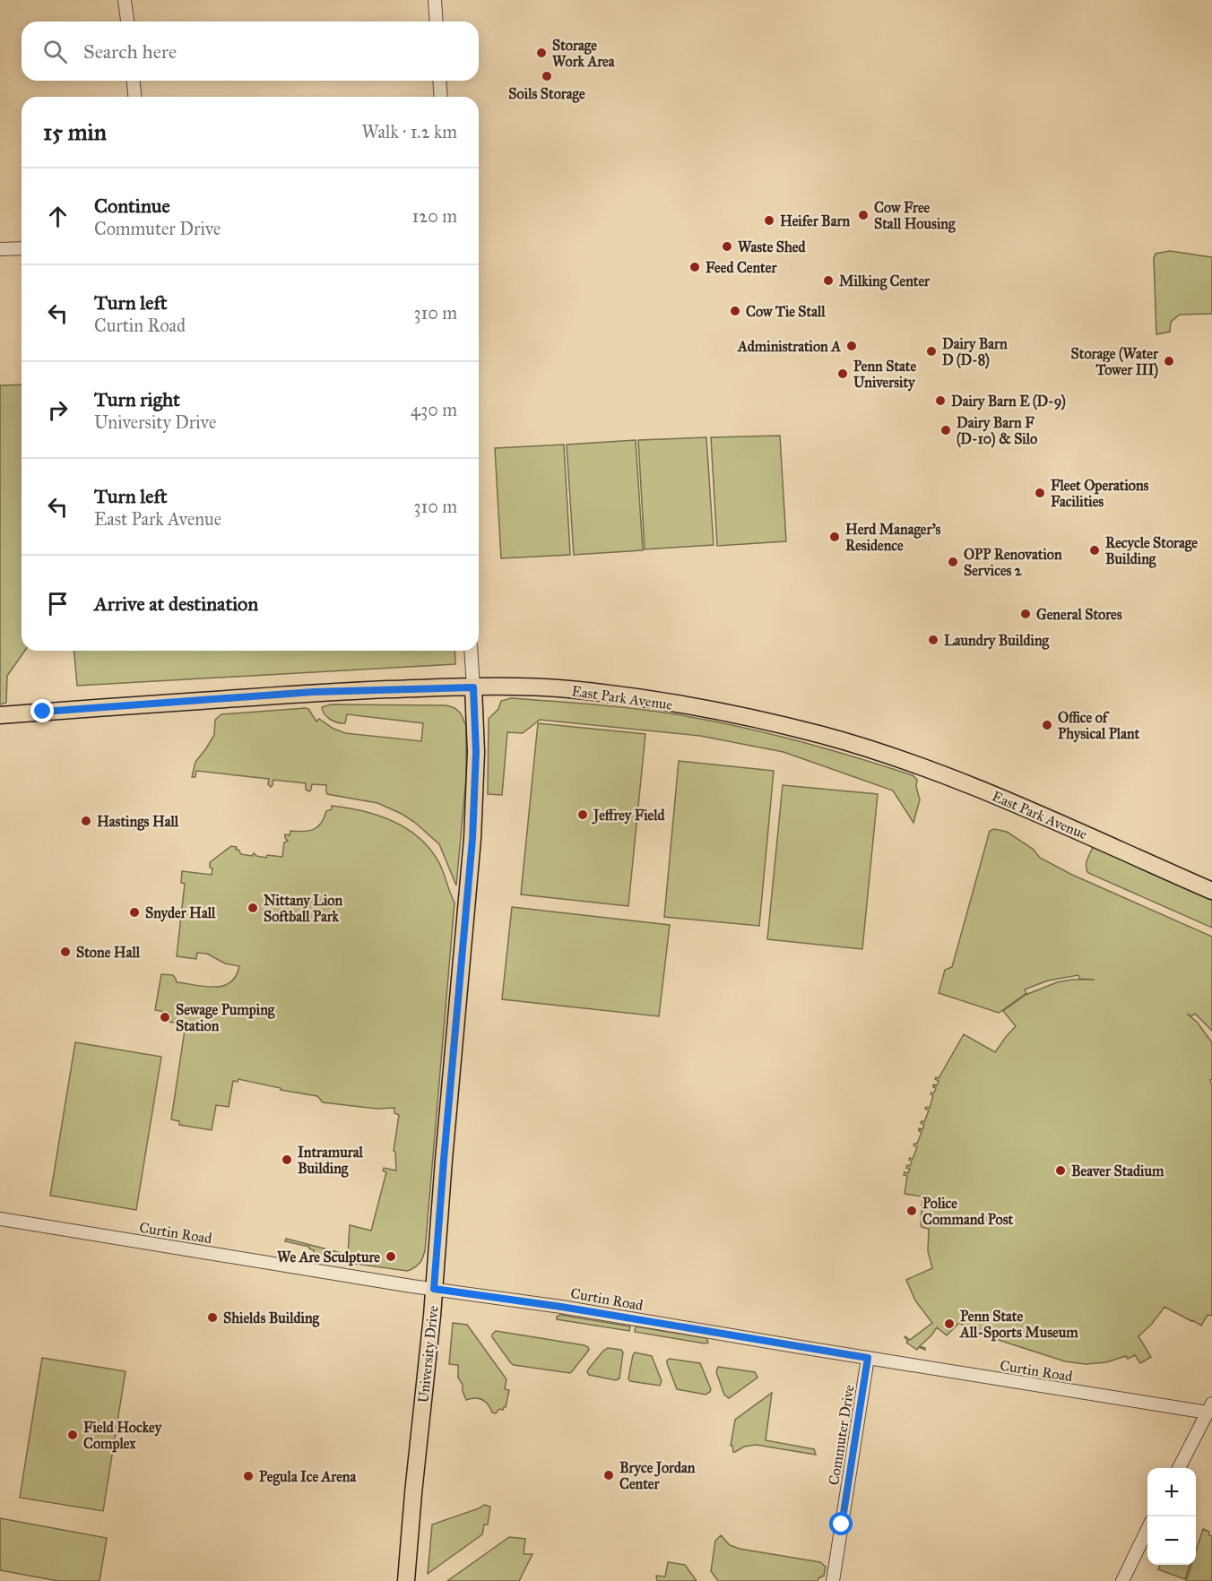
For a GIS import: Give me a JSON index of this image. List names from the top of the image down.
{
  "streets": {
    "main road": ["East Park Avenue", "University Drive"],
    "street": ["Curtin Road", "Commuter Drive"]
  },
  "crossings": [
    ["East Park Avenue", "University Drive"],
    ["Curtin Road", "University Drive"],
    ["Curtin Road", "Commuter Drive"]
  ],
  "places": [
    "Storage Work Area",
    "Soils Storage",
    "Cow Free Stall Housing",
    "Heifer Barn",
    "Waste Shed",
    "Feed Center",
    "Milking Center",
    "Cow Tie Stall",
    "Administration A",
    "Dairy Barn D (D-8)",
    "Storage (Water Tower III)",
    "Penn State University",
    "Dairy Barn E (D-9)",
    "Dairy Barn F (D-10) & Silo",
    "Fleet Operations Facilities",
    "Herd Manager's Residence",
    "Recycle Storage Building",
    "OPP Renovation Services 2",
    "General Stores",
    "Laundry Building",
    "Office of Physical Plant",
    "Jeffrey Field",
    "Hastings Hall",
    "Nittany Lion Softball Park",
    "Snyder Hall",
    "Stone Hall",
    "Sewage Pumping Station",
    "Intramural Building",
    "Beaver Stadium",
    "Police Command Post",
    "We Are Sculpture",
    "Shields Building",
    "Penn State All-Sports Museum",
    "Field Hockey Complex",
    "Bryce Jordan Center",
    "Pegula Ice Arena"
  ],
  "page": {
    "search": "Search here",
    "heading": ["15 min", "Walk · 1.2 km"],
    "list": [
      ["Continue", "Commuter Drive", "120 m"],
      ["Turn left", "Curtin Road", "310 m"],
      ["Turn right", "University Drive", "430 m"],
      ["Turn left", "East Park Avenue", "310 m"],
      "Arrive at destination"
    ],
    "map_buttons": ["+", "−"]
  }
}
